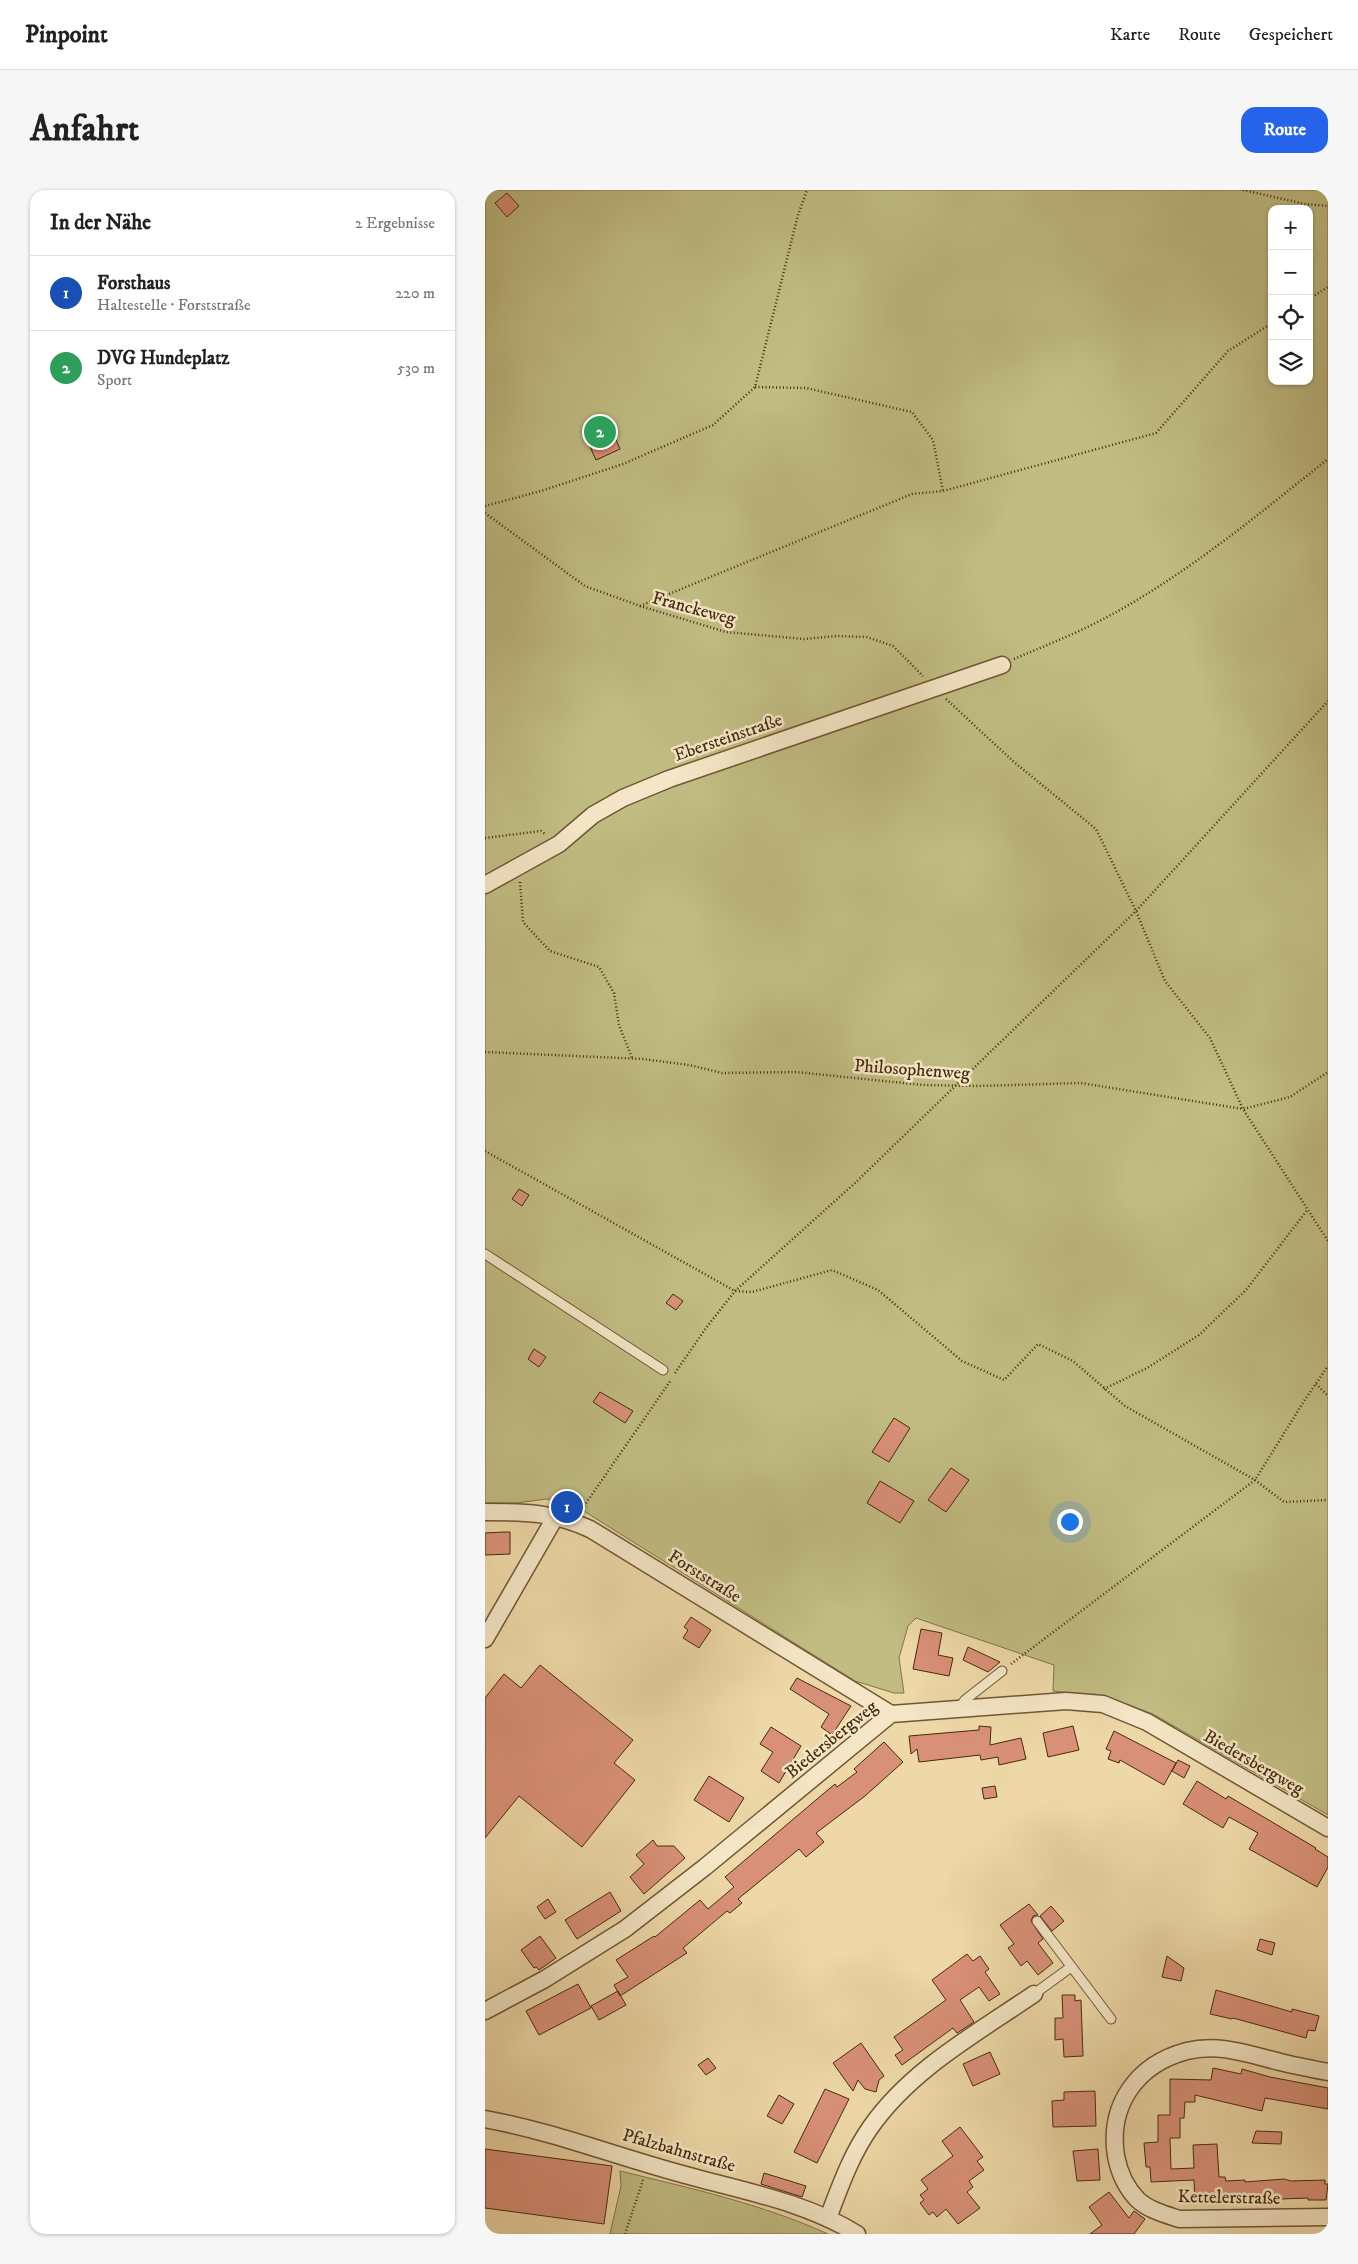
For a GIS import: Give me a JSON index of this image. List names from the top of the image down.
{
  "streets": {
    "street": [
      "Ebersteinstraße",
      "Forststraße",
      "Biedersbergweg",
      "Pfalzbahnstraße",
      "Kettelerstraße"
    ],
    "path": ["Franckeweg", "Philosophenweg"]
  },
  "crossings": [
    ["Franckeweg", "Ebersteinstraße"],
    ["Franckeweg", "Philosophenweg"],
    ["Forststraße", "Biedersbergweg"]
  ],
  "page": {
    "header": "Pinpoint",
    "nav": ["Karte", "Route", "Gespeichert"],
    "buttons": "Route",
    "title": "Anfahrt",
    "heading": ["In der Nähe", "2 Ergebnisse"],
    "map_buttons": ["+", "−"],
    "list": [
      {
        "mark": "1",
        "name": "Forsthaus",
        "note": "Haltestelle · Forststraße",
        "value": "220 m"
      },
      {
        "mark": "2",
        "name": "DVG Hundeplatz",
        "note": "Sport",
        "value": "530 m"
      }
    ],
    "pins": ["2", "1"]
  }
}
